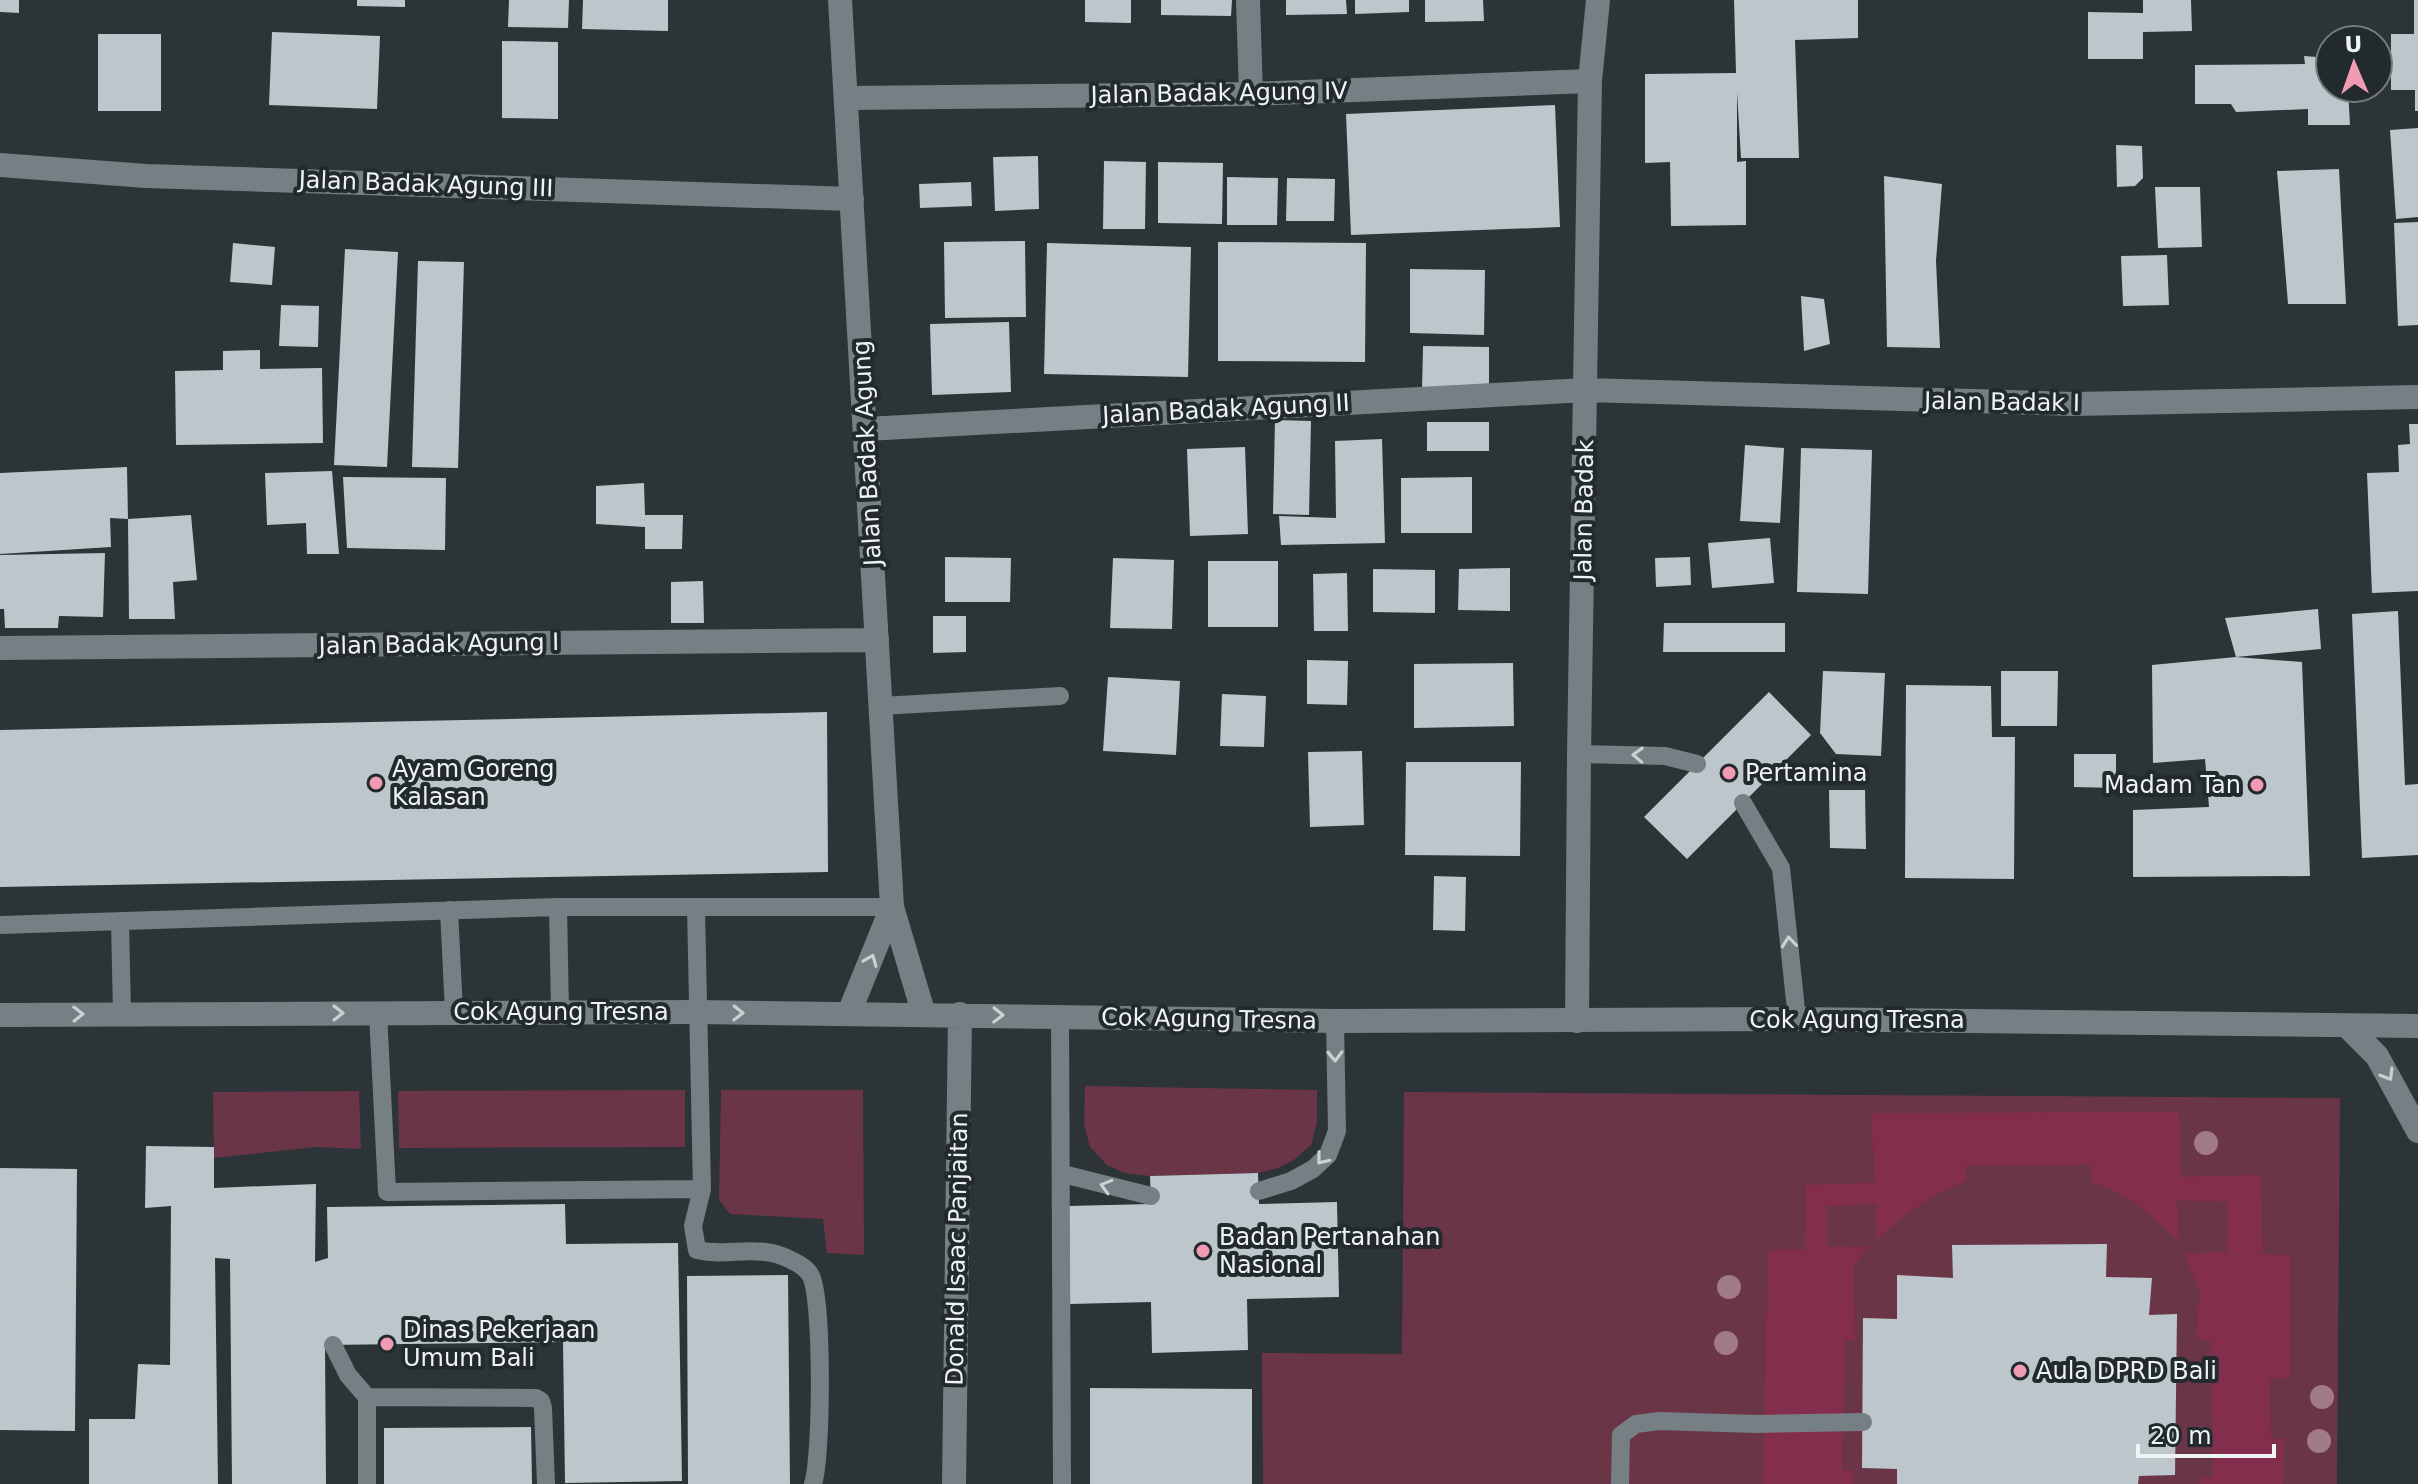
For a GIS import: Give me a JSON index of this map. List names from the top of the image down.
{
  "streets": {
    "street": [
      "Jalan Badak Agung IV",
      "Jalan Badak Agung III",
      "Jalan Badak I",
      "Jalan Badak Agung II",
      "Jalan Badak Agung",
      "Jalan Badak",
      "Jalan Badak Agung I",
      "Cok Agung Tresna",
      "Donald Isaac Panjaitan"
    ]
  },
  "crossings": [
    ["Jalan Badak Agung IV", "Jalan Badak Agung"],
    ["Jalan Badak Agung IV", "Jalan Badak"],
    ["Jalan Badak Agung III", "Jalan Badak Agung"],
    ["Jalan Badak I", "Jalan Badak Agung II"],
    ["Jalan Badak I", "Jalan Badak"],
    ["Jalan Badak Agung II", "Jalan Badak Agung"],
    ["Jalan Badak Agung II", "Jalan Badak"],
    ["Jalan Badak Agung", "Jalan Badak Agung I"],
    ["Jalan Badak Agung", "Cok Agung Tresna"],
    ["Jalan Badak", "Cok Agung Tresna"],
    ["Cok Agung Tresna", "Donald Isaac Panjaitan"]
  ],
  "places": [
    "Pertamina",
    "Ayam Goreng Kalasan",
    "Madam Tan",
    "Badan Pertanahan Nasional",
    "Dinas Pekerjaan Umum Bali",
    "Aula DPRD Bali"
  ],
  "scale_bar": "20 m",
  "north": "top"
}
